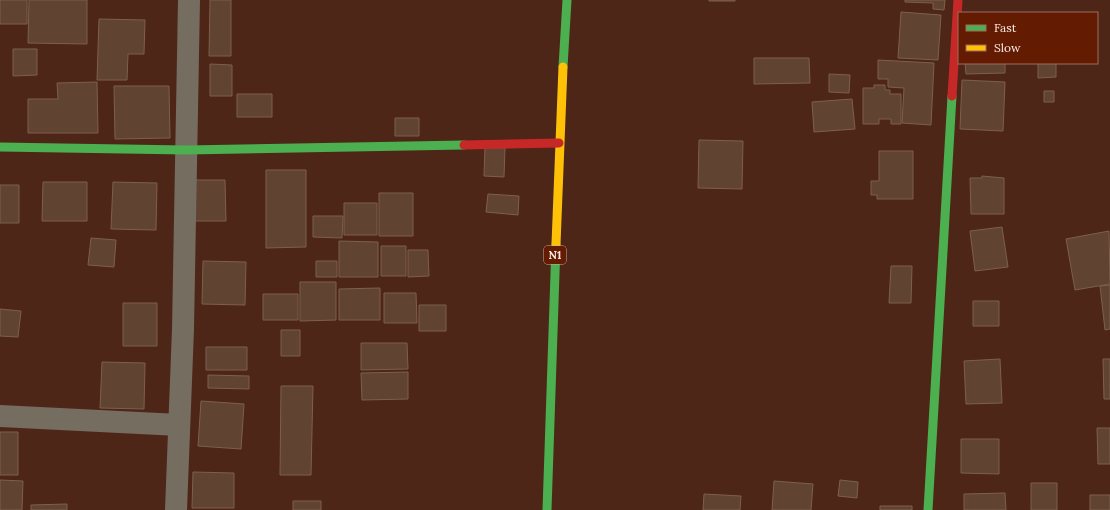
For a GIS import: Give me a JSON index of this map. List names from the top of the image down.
{
  "streets": {
    "main road": ["N1"]
  },
  "legend": ["Fast", "Slow"]
}
